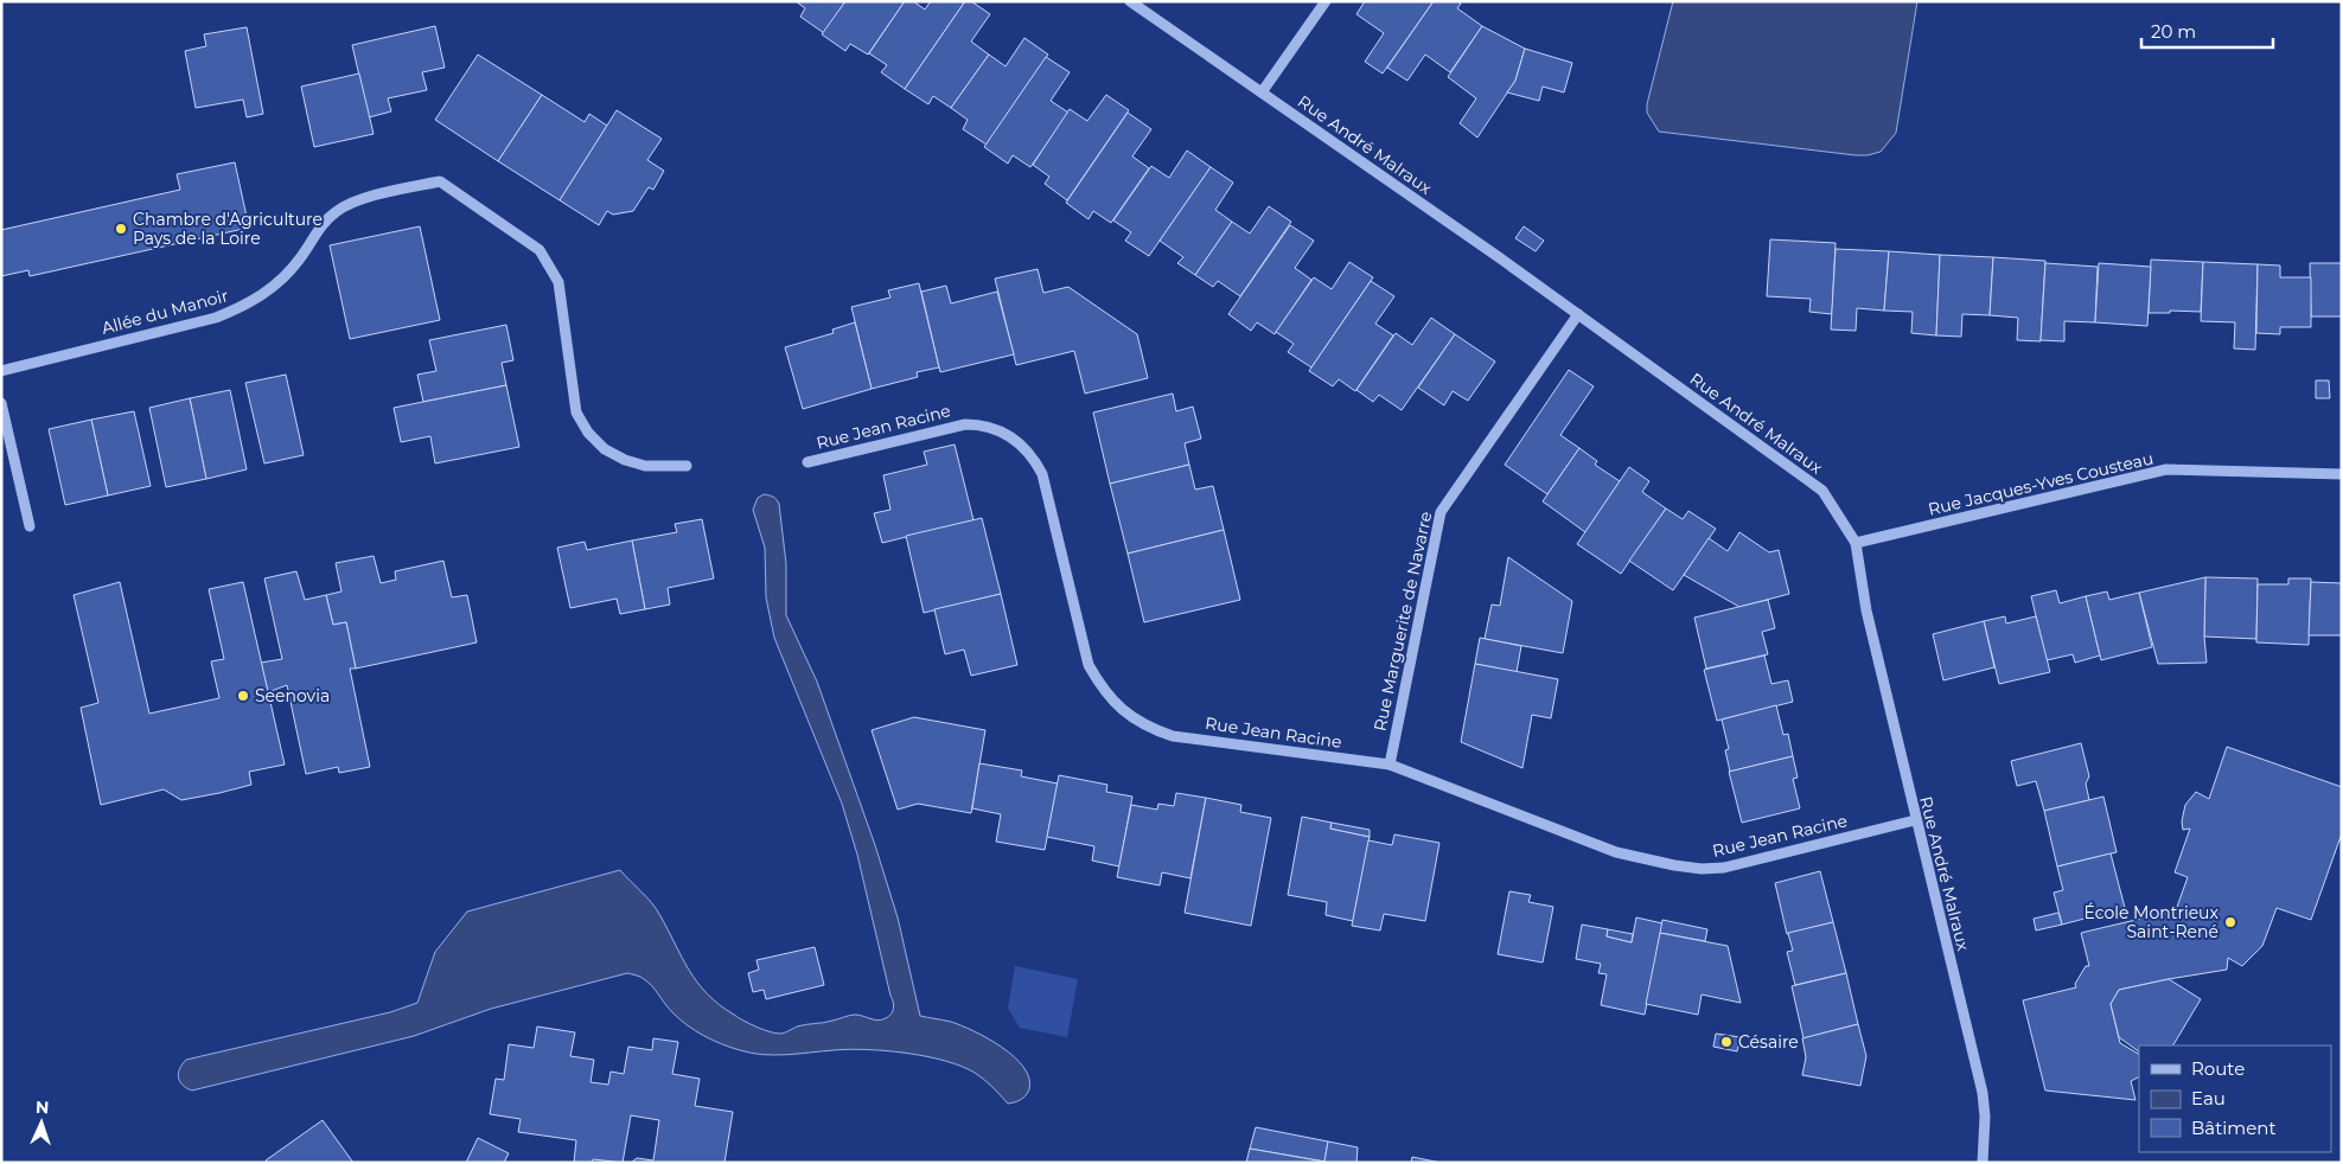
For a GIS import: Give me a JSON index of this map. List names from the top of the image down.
{
  "streets": {
    "street": [
      "Rue André Malraux",
      "Allée du Manoir",
      "Rue Jean Racine",
      "Rue Jacques-Yves Cousteau",
      "Rue Marguerite de Navarre"
    ]
  },
  "crossings": [
    ["Rue André Malraux", "Rue Jean Racine"],
    ["Rue André Malraux", "Rue Jacques-Yves Cousteau"],
    ["Rue André Malraux", "Rue Marguerite de Navarre"],
    ["Rue Jean Racine", "Rue Marguerite de Navarre"]
  ],
  "places": [
    "Chambre d'Agriculture Pays de la Loire",
    "Seenovia",
    "École Montrieux Saint-René",
    "Césaire"
  ],
  "legend": ["Route", "Eau", "Bâtiment"],
  "scale_bar": "20 m",
  "north": "top"
}
